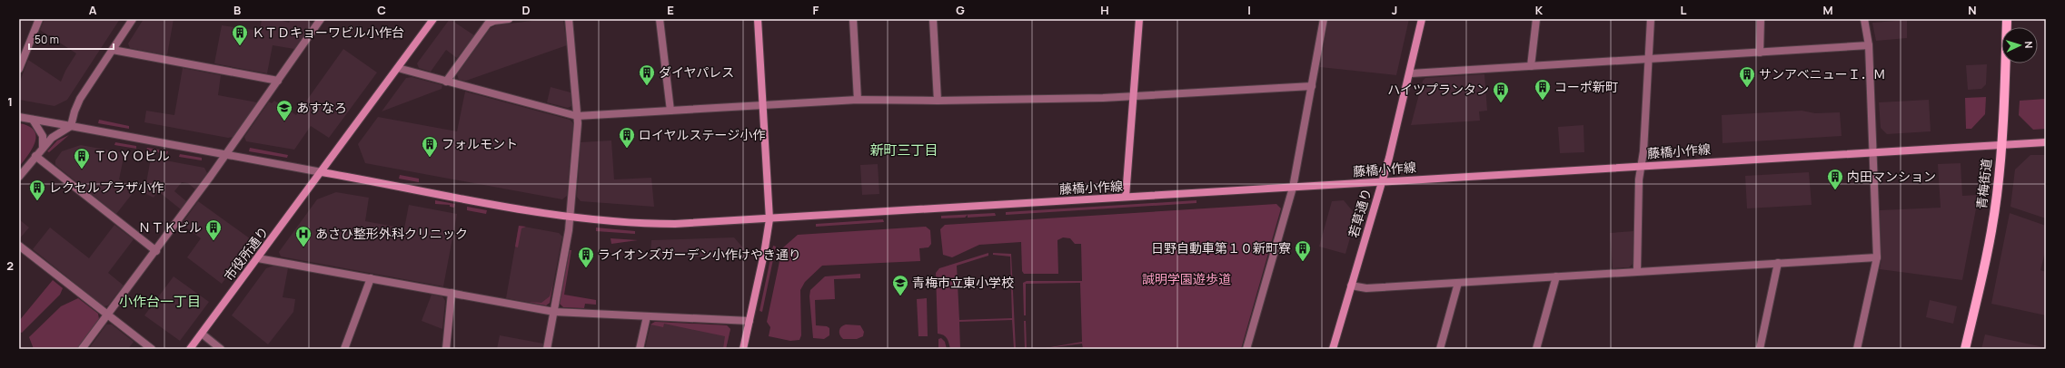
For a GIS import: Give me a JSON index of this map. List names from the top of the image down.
{
  "streets": {
    "main road": [
      "藤橋小作線",
      "青梅街道",
      "若草通り",
      "市役所通り"
    ]
  },
  "crossings": [
    ["藤橋小作線", "青梅街道"],
    ["藤橋小作線", "若草通り"],
    ["藤橋小作線", "市役所通り"]
  ],
  "districts": ["新町三丁目", "小作台一丁目"],
  "parks": ["誠明学園遊歩道"],
  "places": {
    "building": [
      "ＫＴＤキョーワビル小作台",
      "ダイヤパレス",
      "サンアベニューＩ．Ｍ",
      "コーポ新町",
      "ハイツプランタン",
      "ロイヤルステージ小作",
      "フォルモント",
      "ＴＯＹＯビル",
      "内田マンション",
      "レクセルプラザ小作",
      "ＮＴＫビル",
      "日野自動車第１０新町寮",
      "ライオンズガーデン小作けやき通り"
    ],
    "school or university": ["あすなろ", "青梅市立東小学校"],
    "hospital": ["あさひ整形外科クリニック"]
  },
  "scale_bar": "50 m",
  "north": "right",
  "grid": {
    "columns": [
      "A",
      "B",
      "C",
      "D",
      "E",
      "F",
      "G",
      "H",
      "I",
      "J",
      "K",
      "L",
      "M",
      "N"
    ],
    "rows": ["1", "2"]
  }
}
